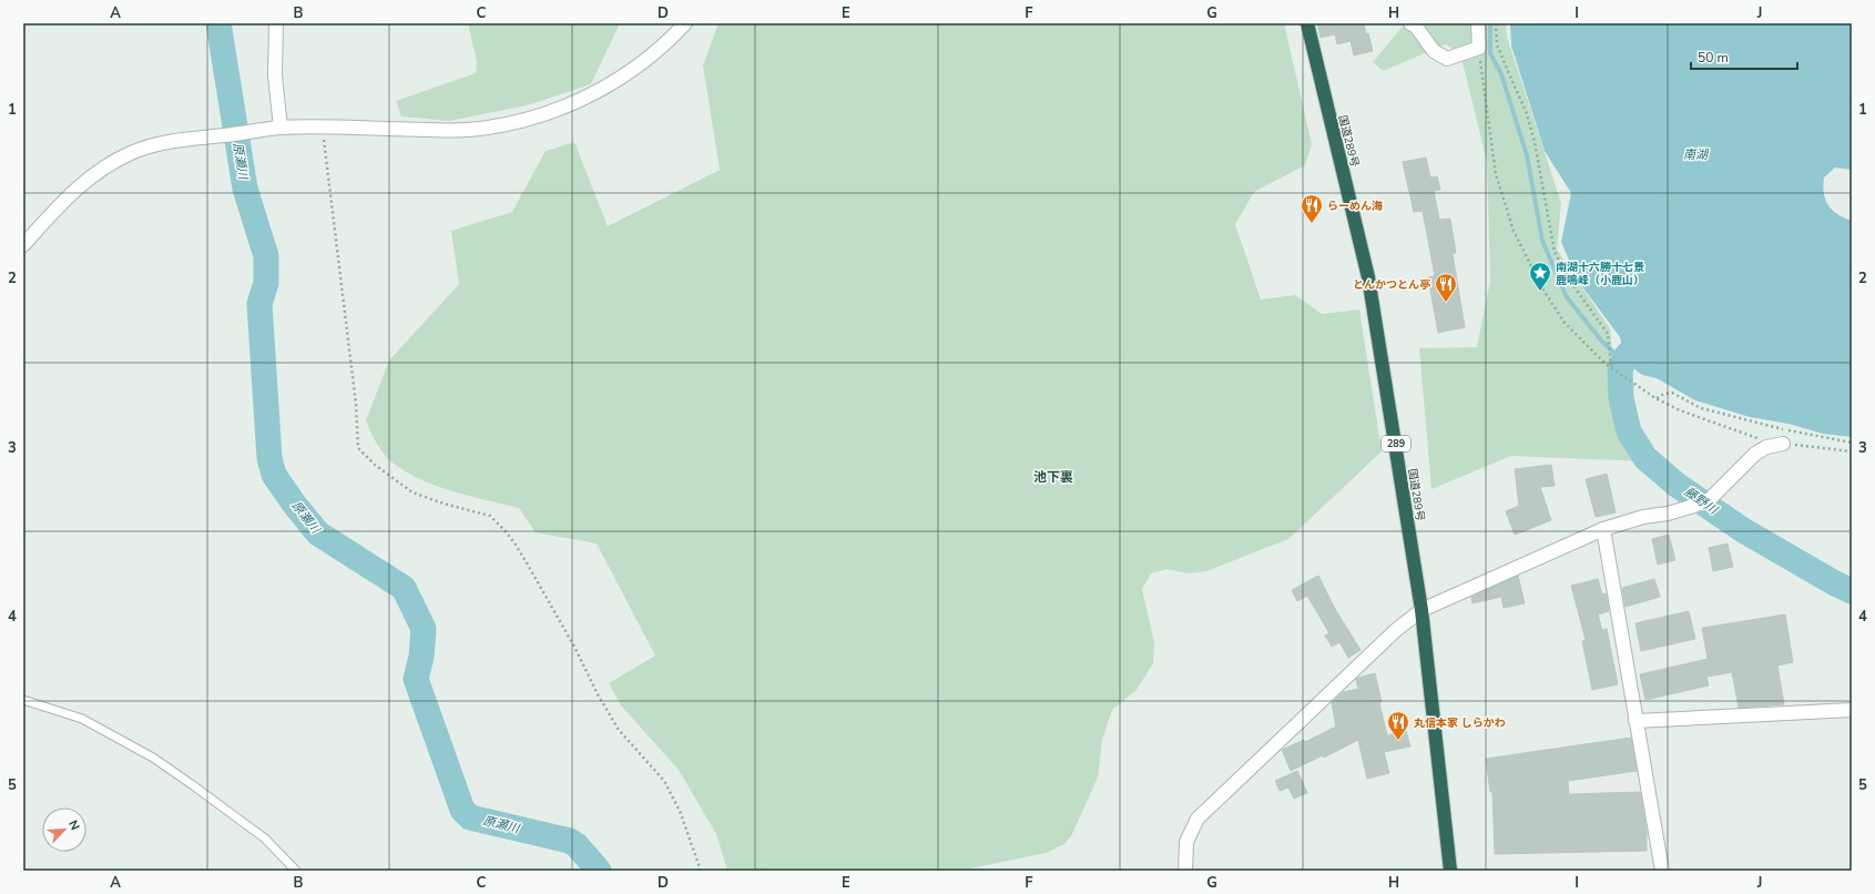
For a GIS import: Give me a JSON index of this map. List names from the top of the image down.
{
  "streets": {
    "highway": ["国道289号", "289"]
  },
  "districts": ["池下裏"],
  "water": ["南湖", "原瀬川", "藤野川"],
  "places": {
    "restaurant": ["らーめん海", "とんかつとん亭", "丸信本家 しらかわ"],
    "place": ["南湖十六勝十七景 鹿鳴峰（小鹿山）"]
  },
  "scale_bar": "50 m",
  "north": "top right",
  "grid": {
    "columns": [
      "A",
      "B",
      "C",
      "D",
      "E",
      "F",
      "G",
      "H",
      "I",
      "J"
    ],
    "rows": [
      "1",
      "2",
      "3",
      "4",
      "5"
    ]
  }
}
